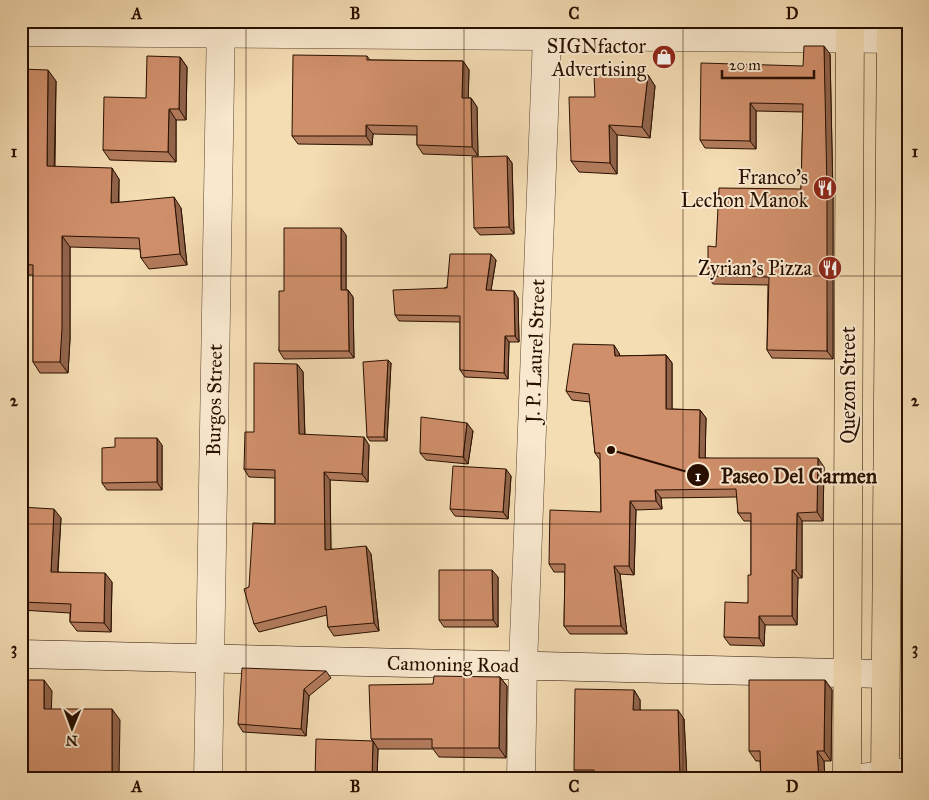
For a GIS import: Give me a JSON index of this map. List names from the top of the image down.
{
  "streets": {
    "highway": ["Quezon Street"],
    "street": ["J. P. Laurel Street", "Burgos Street", "Camoning Road"]
  },
  "crossings": [
    ["J. P. Laurel Street", "Camoning Road"],
    ["Quezon Street", "Camoning Road"],
    ["Burgos Street", "Camoning Road"]
  ],
  "places": {
    "shop": ["SIGNfactor Advertising"],
    "restaurant": ["Franco's Lechon Manok", "Zyrian's Pizza"],
    "other": ["Paseo Del Carmen"]
  },
  "scale_bar": "20 m",
  "north": "bottom",
  "grid": {
    "columns": [
      "A",
      "B",
      "C",
      "D"
    ],
    "rows": ["1", "2", "3"]
  }
}
